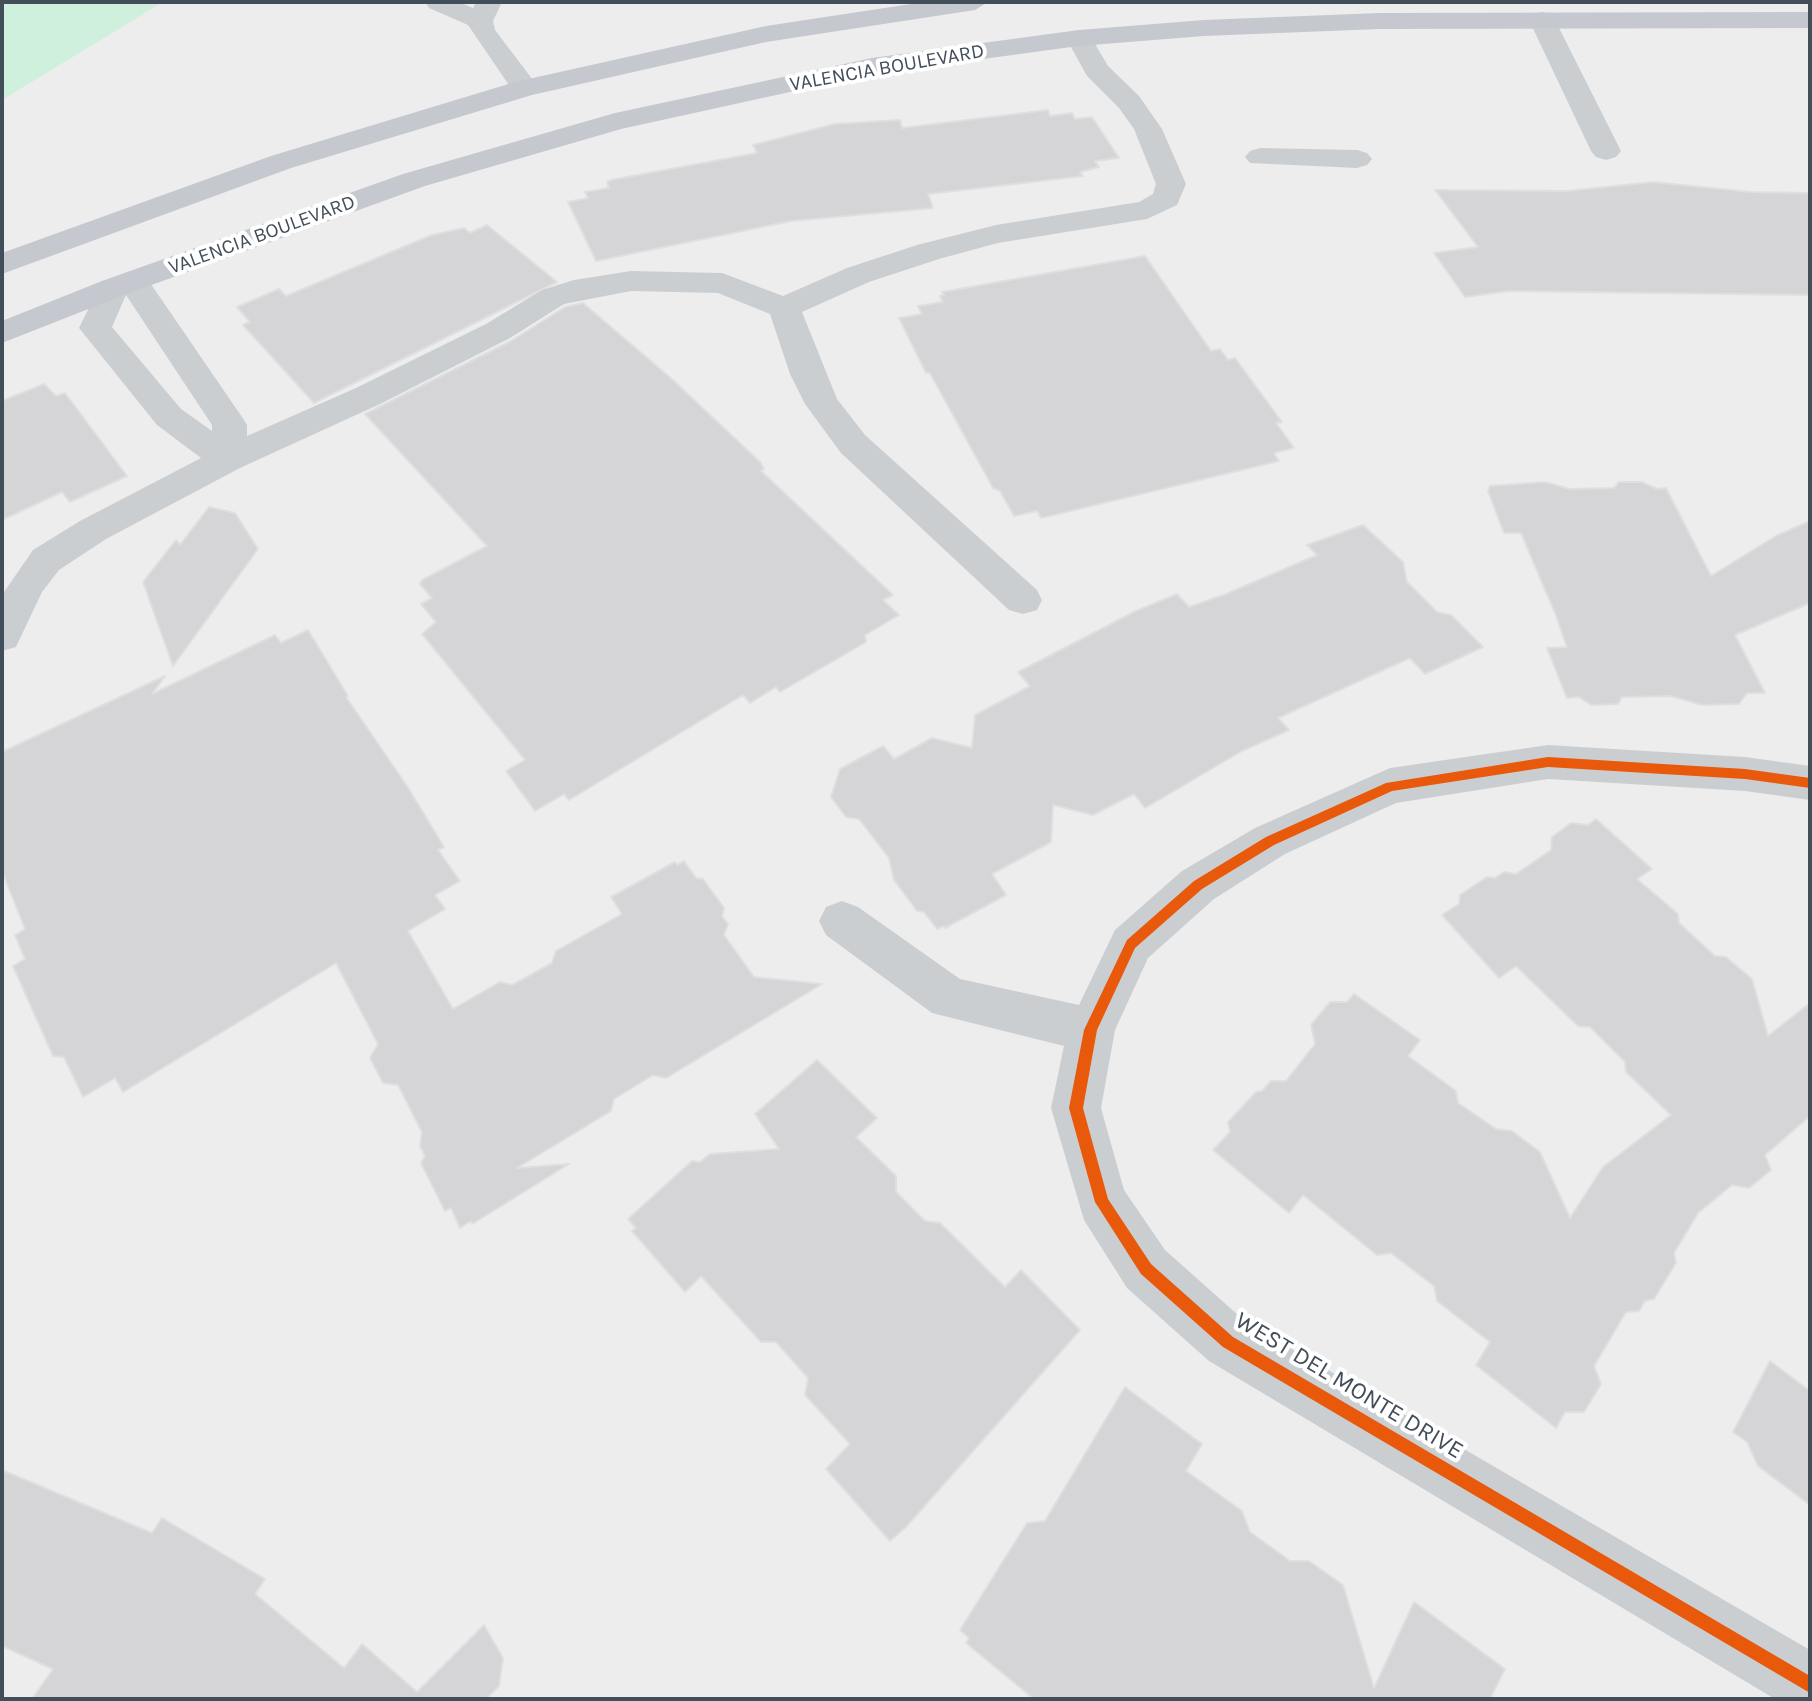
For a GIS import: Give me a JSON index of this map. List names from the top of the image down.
{
  "streets": {
    "main road": ["VALENCIA BOULEVARD"],
    "street": ["WEST DEL MONTE DRIVE"]
  }
}
